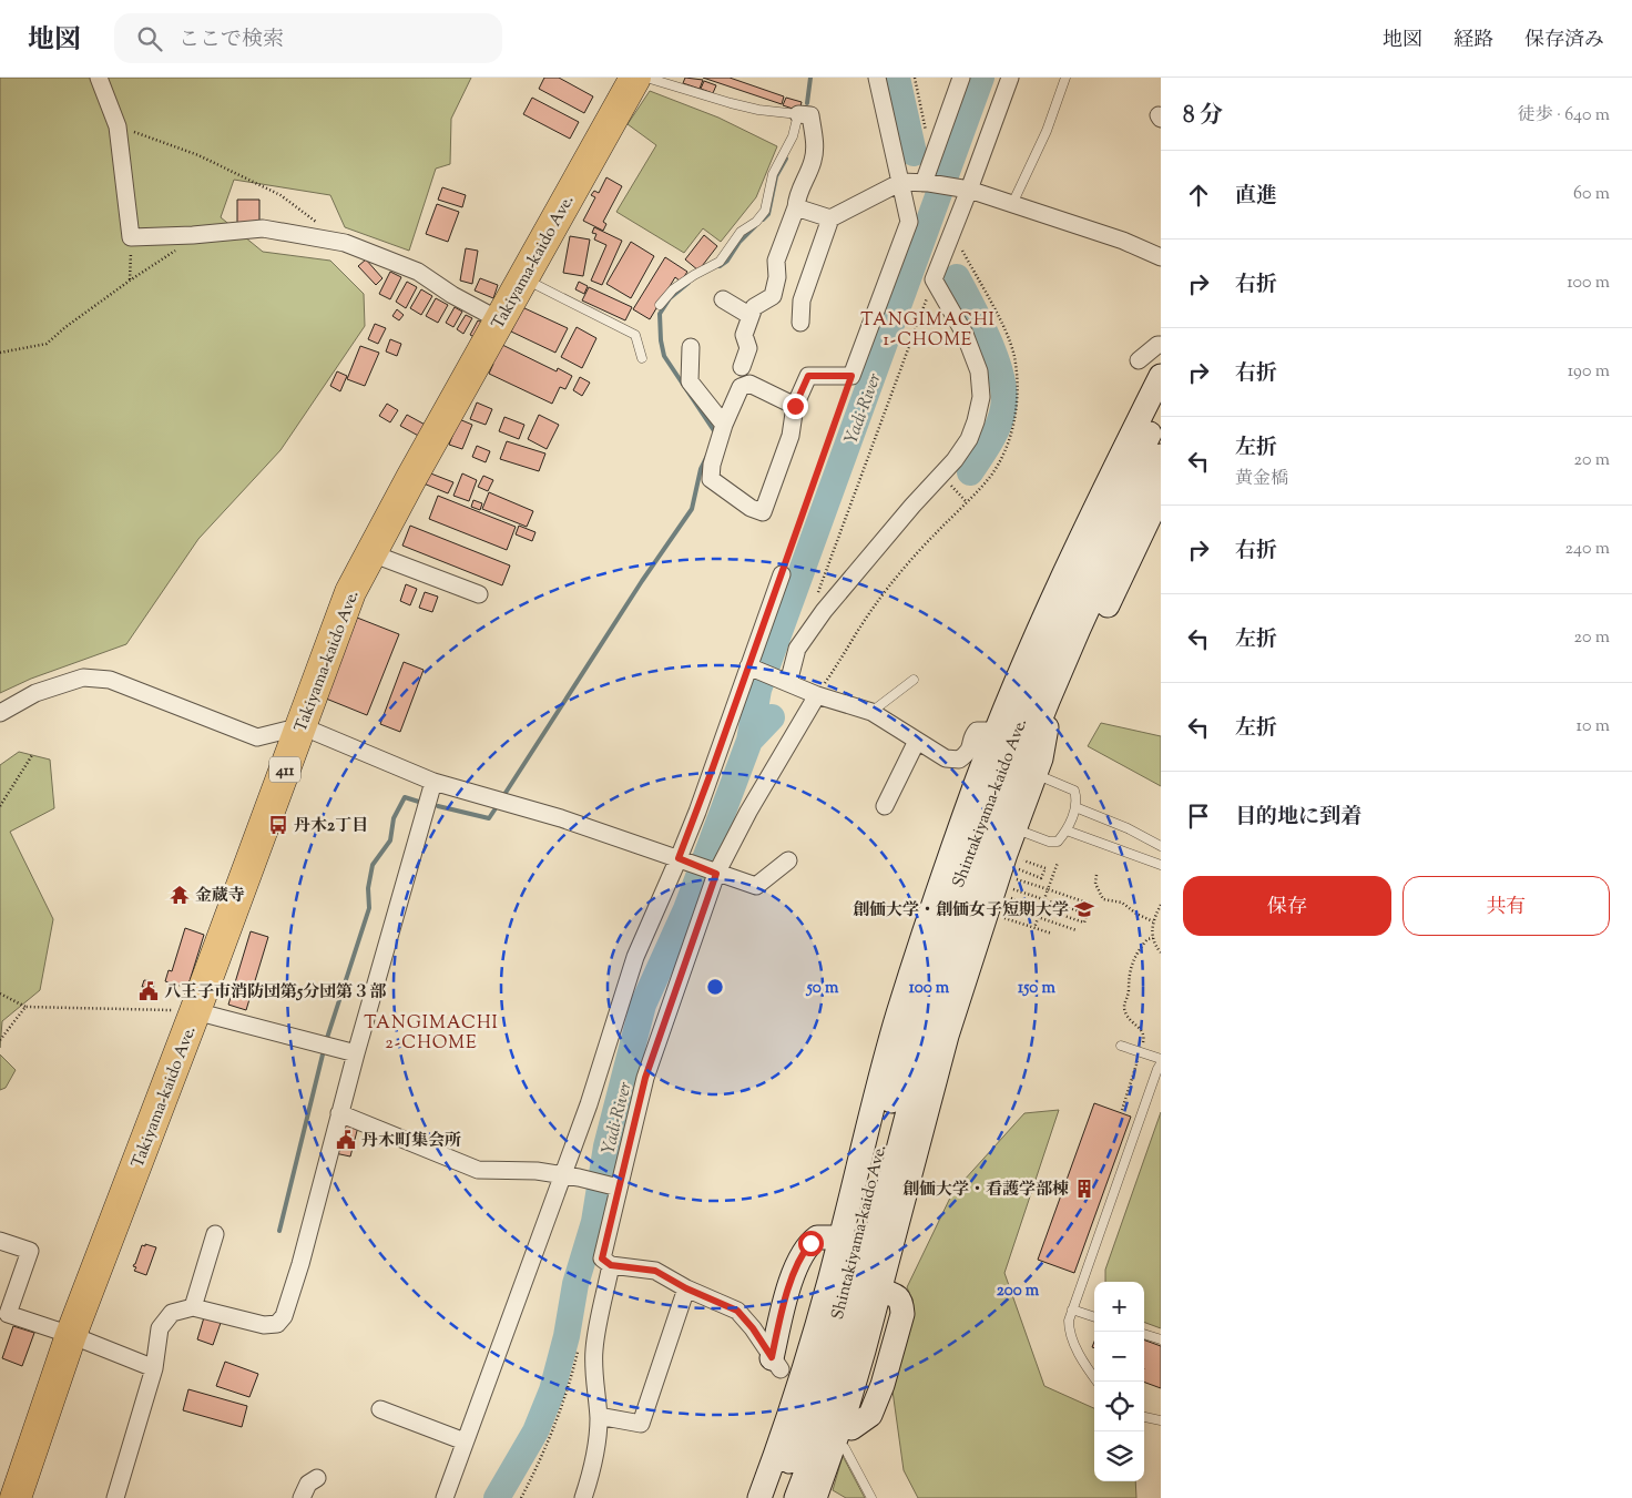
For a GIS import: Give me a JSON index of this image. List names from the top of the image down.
{
  "streets": {
    "highway": ["Takiyama-kaido Ave.", "411"],
    "main road": ["Shintakiyama-kaido Ave."]
  },
  "districts": ["TANGIMACHI 1-CHOME", "TANGIMACHI 2-CHOME"],
  "water": ["Yadi-River"],
  "places": {
    "bus stop": ["丹木2丁目"],
    "temple": ["金蔵寺"],
    "school or university": ["創価大学・創価女子短期大学"],
    "public building": ["八王子市消防団第5分団第３部", "丹木町集会所"],
    "building": ["創価大学・看護学部棟"]
  },
  "page": {
    "header": "地図",
    "search": "ここで検索",
    "nav": ["地図", "経路", "保存済み"],
    "heading": ["8 分", "徒歩 · 640 m"],
    "list": [
      ["直進", "60 m"],
      ["右折", "100 m"],
      ["右折", "190 m"],
      ["左折", "黄金橋", "20 m"],
      ["右折", "240 m"],
      ["左折", "20 m"],
      ["左折", "10 m"],
      "目的地に到着"
    ],
    "buttons": ["保存", "共有"],
    "map_buttons": ["+", "−"]
  },
  "rings": [
    "50 m",
    "100 m",
    "150 m",
    "200 m"
  ]
}
